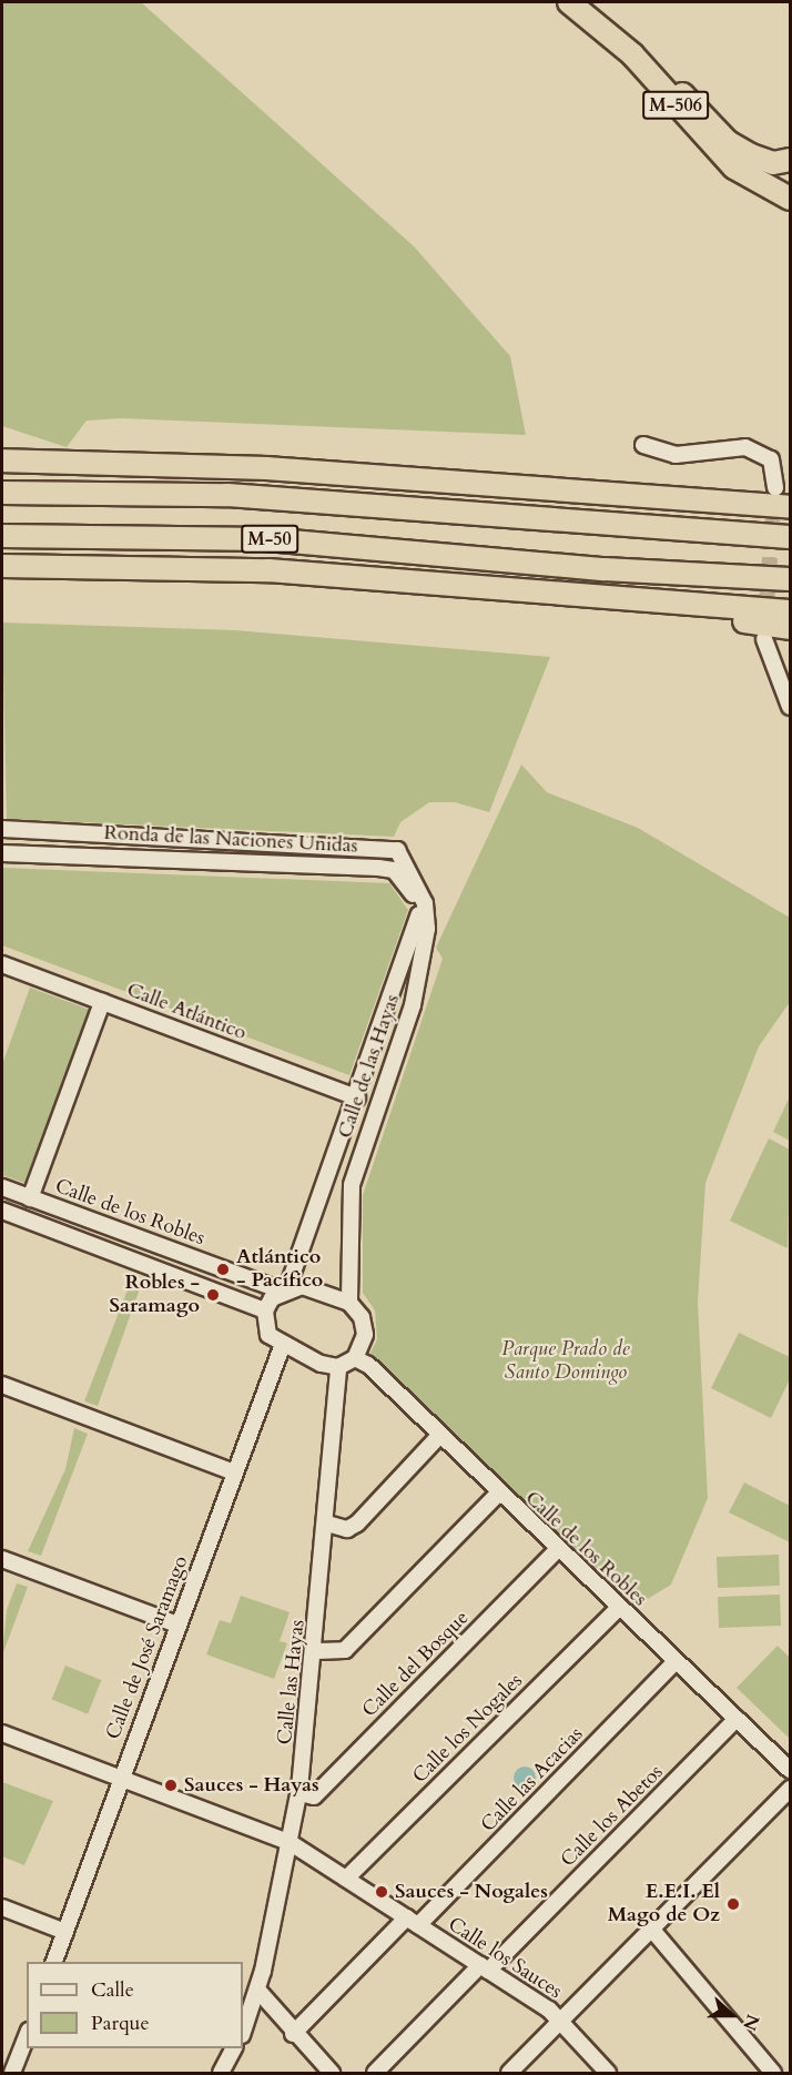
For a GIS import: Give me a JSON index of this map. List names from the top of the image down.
{
  "streets": {
    "highway": ["M-506", "M-50"],
    "street": [
      "Ronda de las Naciones Unidas",
      "Calle Atlántico",
      "Calle de las Hayas",
      "Calle de los Robles",
      "Calle de José Saramago",
      "Calle del Bosque",
      "Calle las Hayas",
      "Calle los Nogales",
      "Calle las Acacias",
      "Calle los Abetos",
      "Calle los Sauces"
    ]
  },
  "crossings": [
    ["Ronda de las Naciones Unidas", "Calle Atlántico"],
    ["Ronda de las Naciones Unidas", "Calle de las Hayas"],
    ["Calle de las Hayas", "Calle de los Robles"],
    ["Calle de las Hayas", "Calle de José Saramago"],
    ["Calle de las Hayas", "Calle las Hayas"],
    ["Calle de los Robles", "Calle de José Saramago"],
    ["Calle de los Robles", "Calle del Bosque"],
    ["Calle de los Robles", "Calle las Hayas"],
    ["Calle de los Robles", "Calle los Nogales"],
    ["Calle de los Robles", "Calle las Acacias"],
    ["Calle de los Robles", "Calle los Abetos"],
    ["Calle de José Saramago", "Calle las Hayas"],
    ["Calle de José Saramago", "Calle los Sauces"],
    ["Calle del Bosque", "Calle las Hayas"],
    ["Calle las Hayas", "Calle los Sauces"],
    ["Calle los Nogales", "Calle los Sauces"],
    ["Calle las Acacias", "Calle los Sauces"],
    ["Calle los Abetos", "Calle los Sauces"]
  ],
  "parks": ["Parque Prado de Santo Domingo"],
  "places": [
    "Atlántico - Pacífico",
    "Robles - Saramago",
    "Sauces - Hayas",
    "Sauces - Nogales",
    "E.E.I. El Mago de Oz"
  ],
  "legend": ["Calle", "Parque"],
  "north": "right"
}
